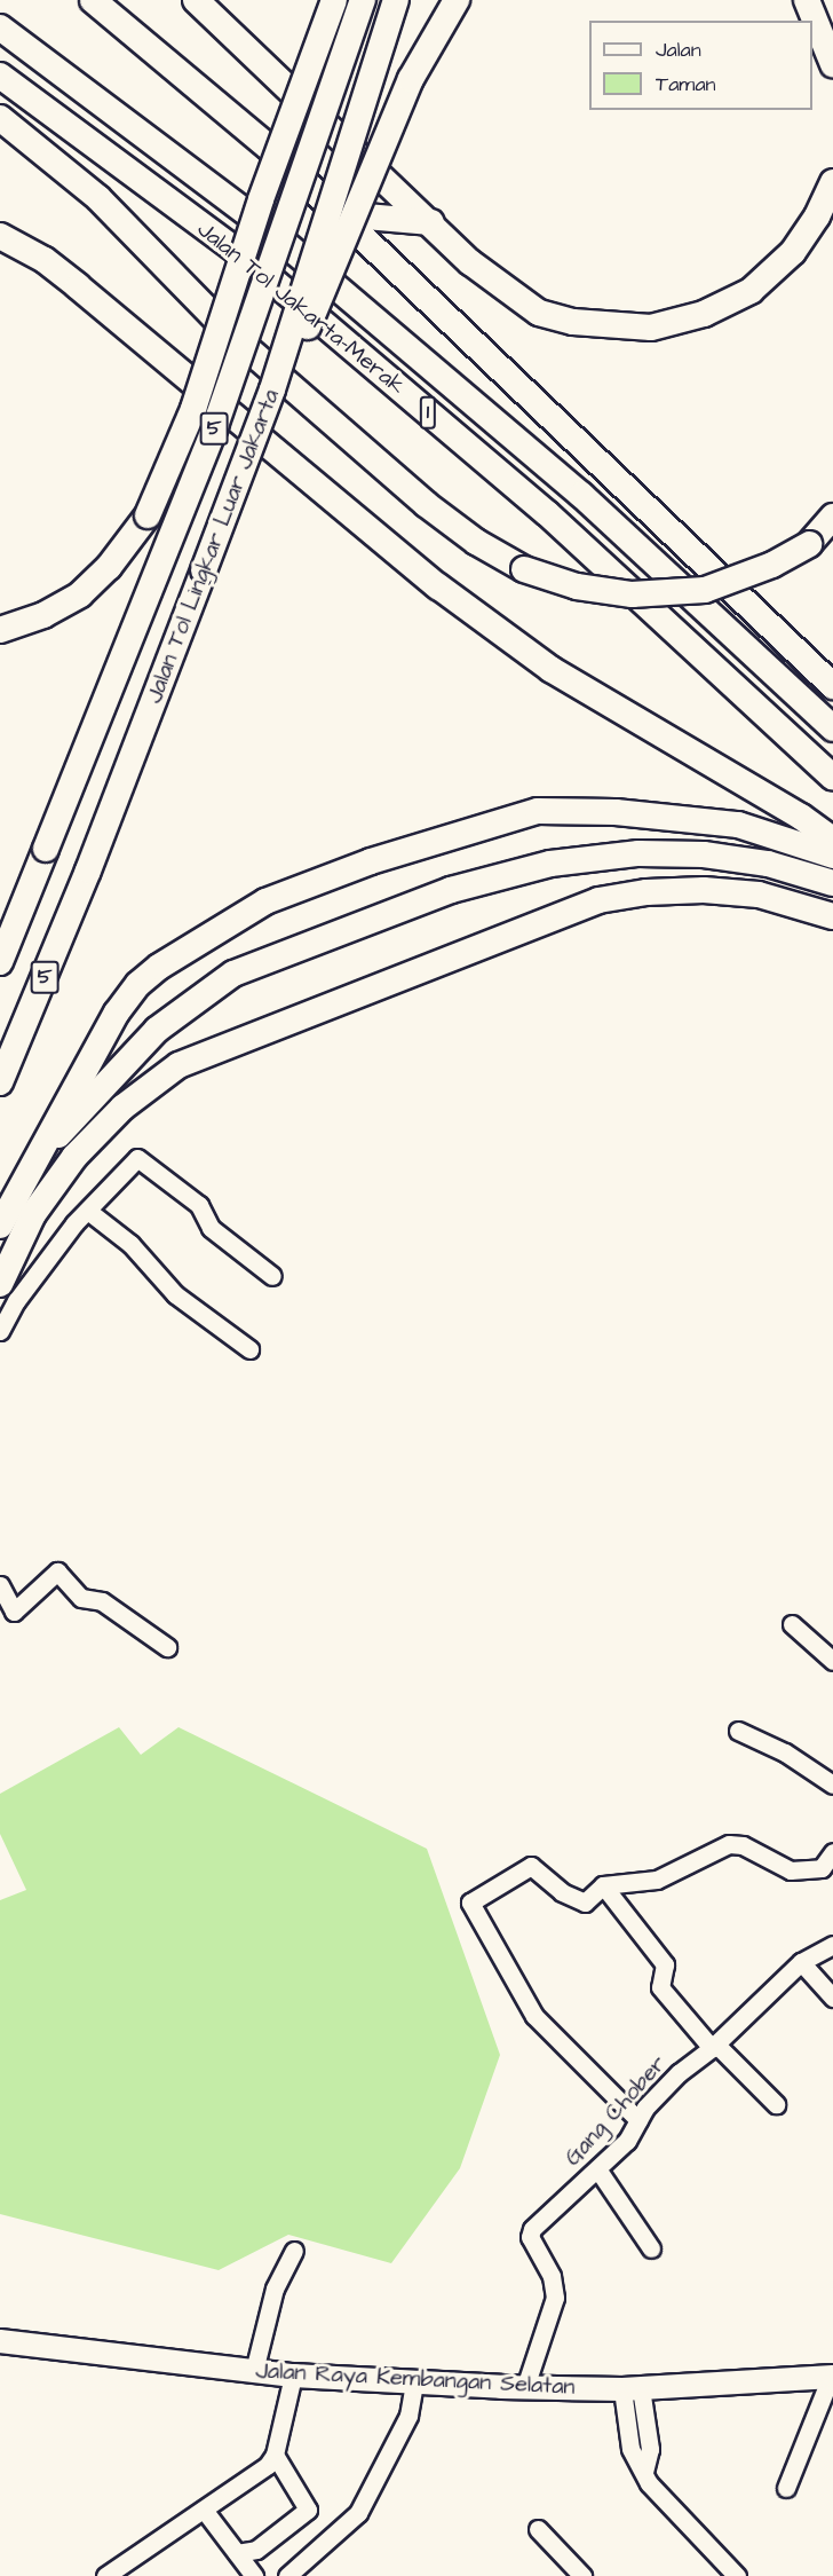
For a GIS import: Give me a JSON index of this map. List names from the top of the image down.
{
  "streets": {
    "highway": [
      "Jalan Tol Jakarta–Merak",
      "1",
      "5",
      "Jalan Tol Lingkar Luar Jakarta"
    ],
    "main road": ["Jalan Raya Kembangan Selatan"],
    "street": ["Gang Chober"]
  },
  "crossings": [
    ["Gang Chober", "Jalan Raya Kembangan Selatan"]
  ],
  "legend": ["Jalan", "Taman"]
}
